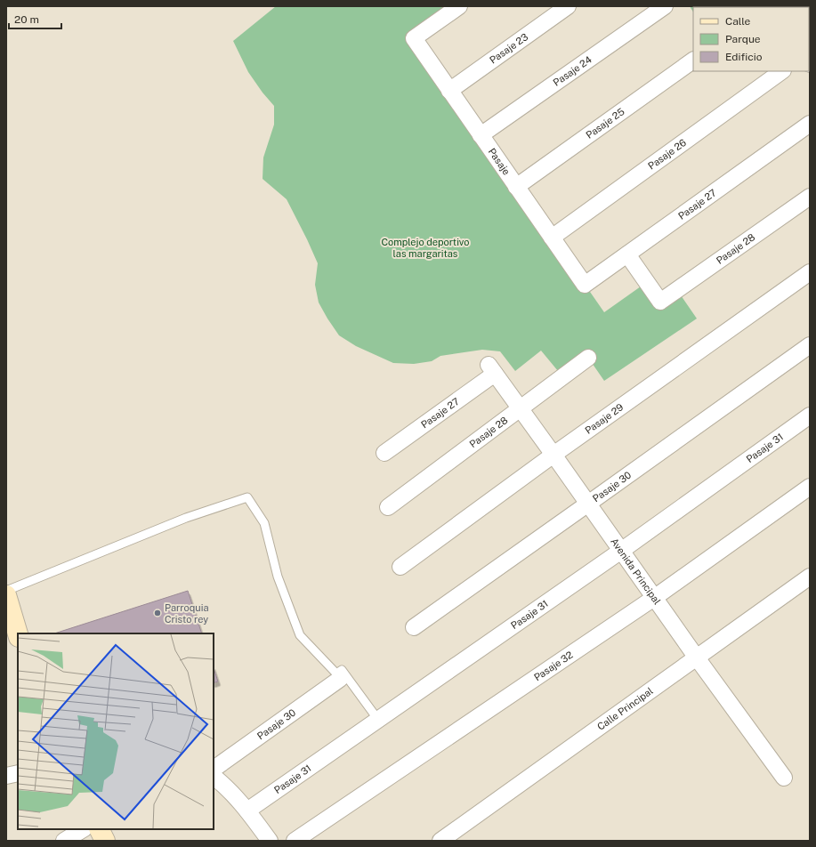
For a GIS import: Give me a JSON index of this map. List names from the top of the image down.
{
  "streets": {
    "street": [
      "Pasaje 23",
      "Pasaje 24",
      "Pasaje 25",
      "Pasaje 26",
      "Pasaje",
      "Pasaje 27",
      "Pasaje 28",
      "Pasaje 29",
      "Pasaje 31",
      "Pasaje 30",
      "Avenida Principal",
      "Pasaje 32",
      "Calle Principal"
    ]
  },
  "crossings": [
    ["Pasaje 23", "Pasaje"],
    ["Pasaje 24", "Pasaje"],
    ["Pasaje 25", "Pasaje"],
    ["Pasaje 26", "Pasaje"],
    ["Pasaje", "Pasaje 27"],
    ["Pasaje 27", "Pasaje 28"],
    ["Pasaje 27", "Avenida Principal"],
    ["Pasaje 28", "Avenida Principal"],
    ["Pasaje 29", "Avenida Principal"],
    ["Pasaje 31", "Avenida Principal"],
    ["Pasaje 30", "Avenida Principal"],
    ["Avenida Principal", "Pasaje 32"],
    ["Avenida Principal", "Calle Principal"]
  ],
  "parks": ["Complejo deportivo las margaritas"],
  "places": ["Parroquia Cristo rey"],
  "legend": ["Calle", "Parque", "Edificio"],
  "scale_bar": "20 m"
}
